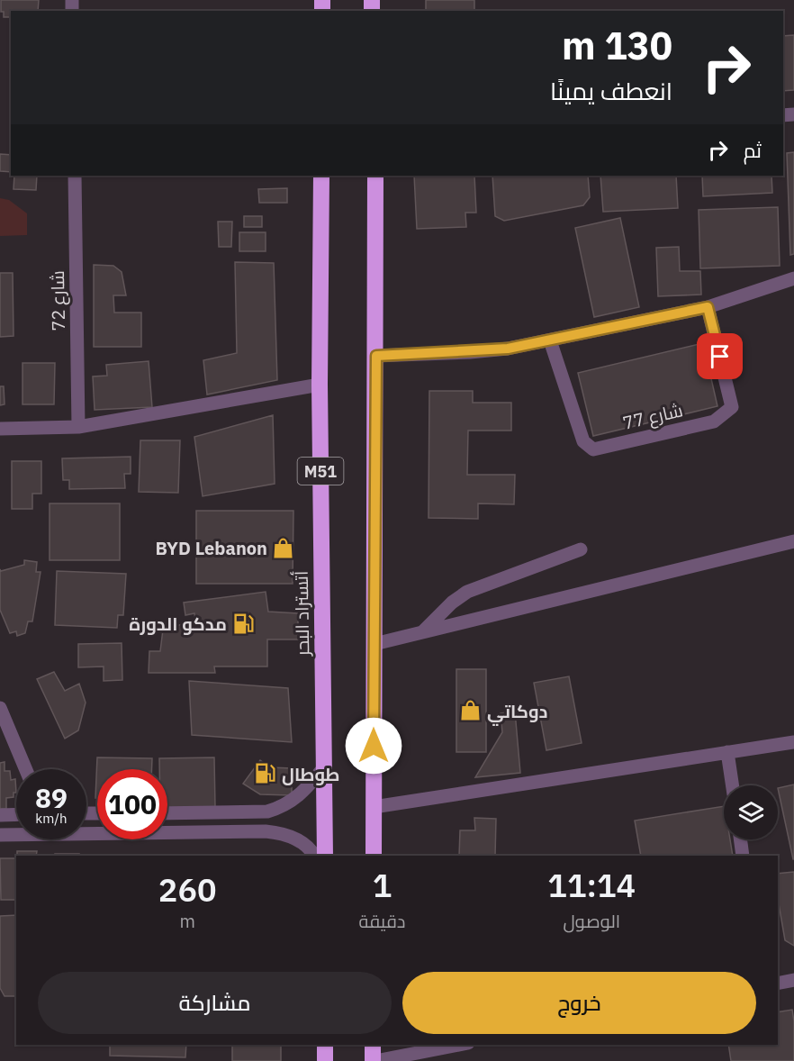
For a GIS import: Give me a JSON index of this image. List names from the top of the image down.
{
  "streets": {
    "highway": ["M51", "أتستراد البحر"],
    "street": ["شارع 72", "شارع 77"]
  },
  "places": {
    "shop": ["BYD Lebanon", "دوكاتي"],
    "fuel station": ["مدكو الدورة", "طوطال"]
  },
  "page": {
    "turn": ["130 m", "انعطف يمينًا"],
    "then": "ثم",
    "speed": "89 km/h",
    "limit": "100",
    "eta": [
      "11:14",
      "الوصول",
      "1",
      "دقيقة",
      "260",
      "m"
    ],
    "buttons": ["خروج", "مشاركة"]
  }
}
